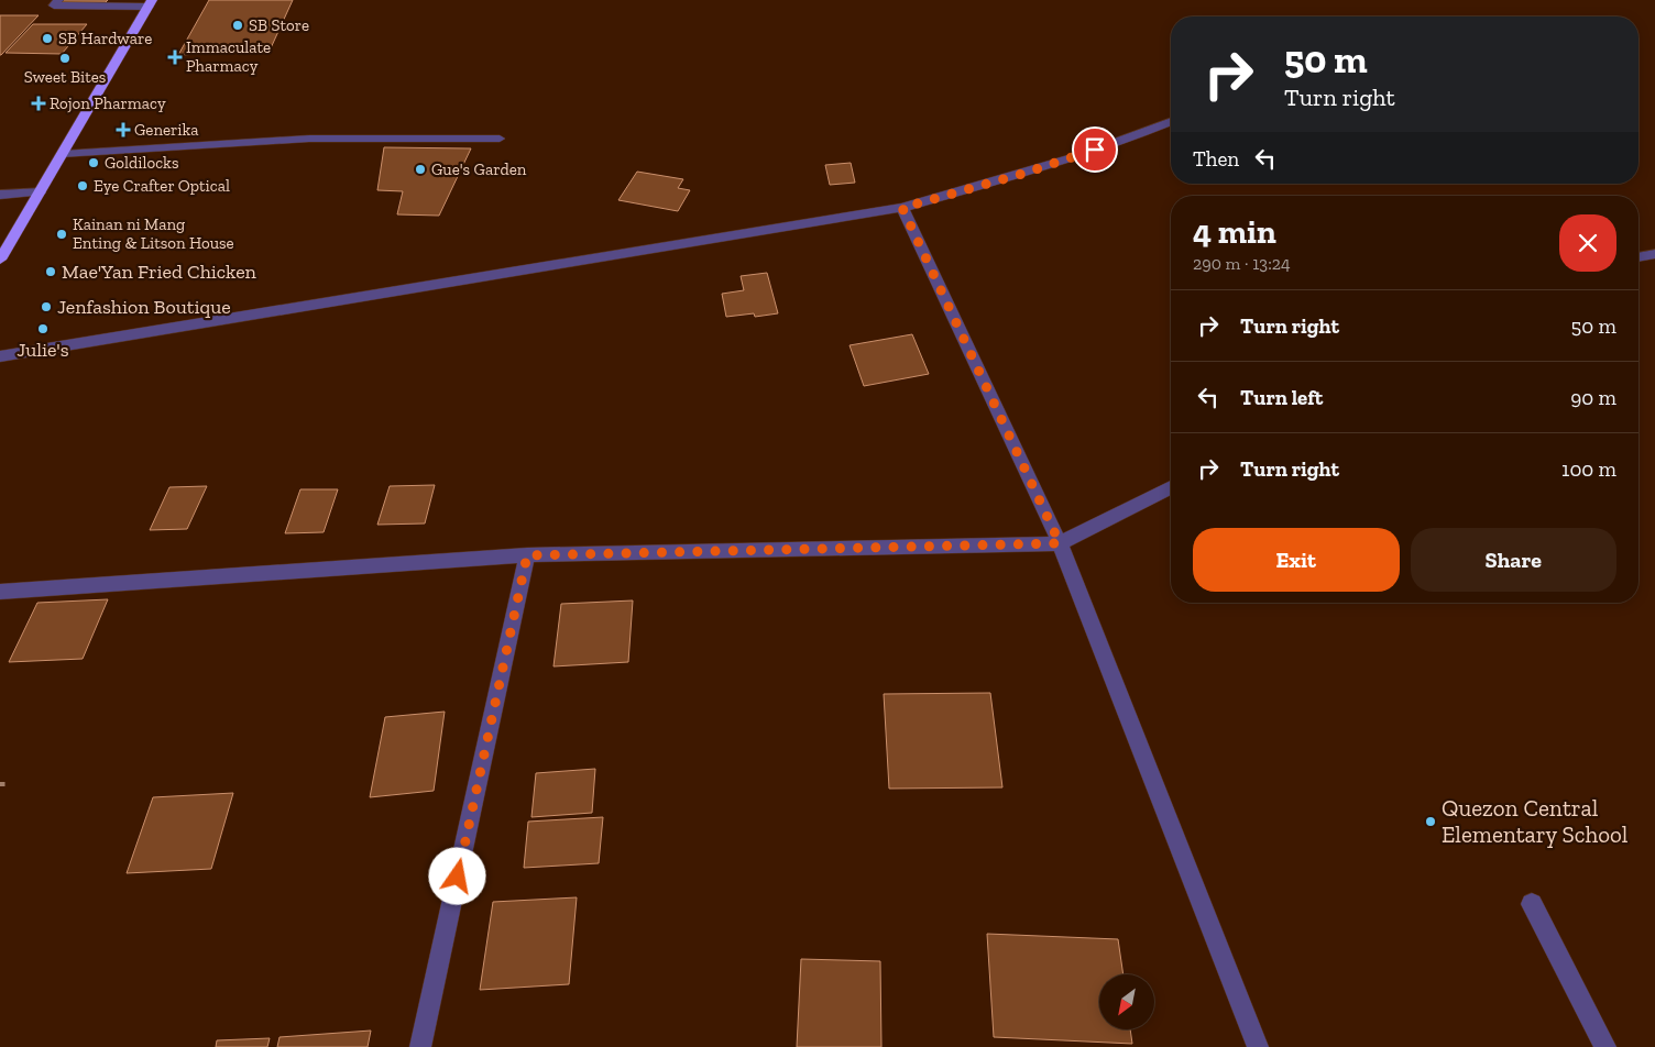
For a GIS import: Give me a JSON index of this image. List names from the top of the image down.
{
  "places": {
    "other": [
      "SB Store",
      "SB Hardware",
      "Sweet Bites",
      "Goldilocks",
      "Gue's Garden",
      "Eye Crafter Optical",
      "Kainan ni Mang Enting & Litson House",
      "Mae'Yan Fried Chicken",
      "Jenfashion Boutique",
      "Julie's",
      "Quezon Central Elementary School"
    ],
    "health": ["Immaculate Pharmacy", "Rojon Pharmacy", "Generika"]
  },
  "north": "bottom left",
  "page": {
    "turn": ["50 m", "Turn right"],
    "then": "Then",
    "heading": ["4 min", "290 m · 13:24"],
    "list": [
      {
        "name": "Turn right",
        "value": "50 m"
      },
      {
        "name": "Turn left",
        "value": "90 m"
      },
      {
        "name": "Turn right",
        "value": "100 m"
      }
    ],
    "buttons": ["Exit", "Share"]
  }
}
